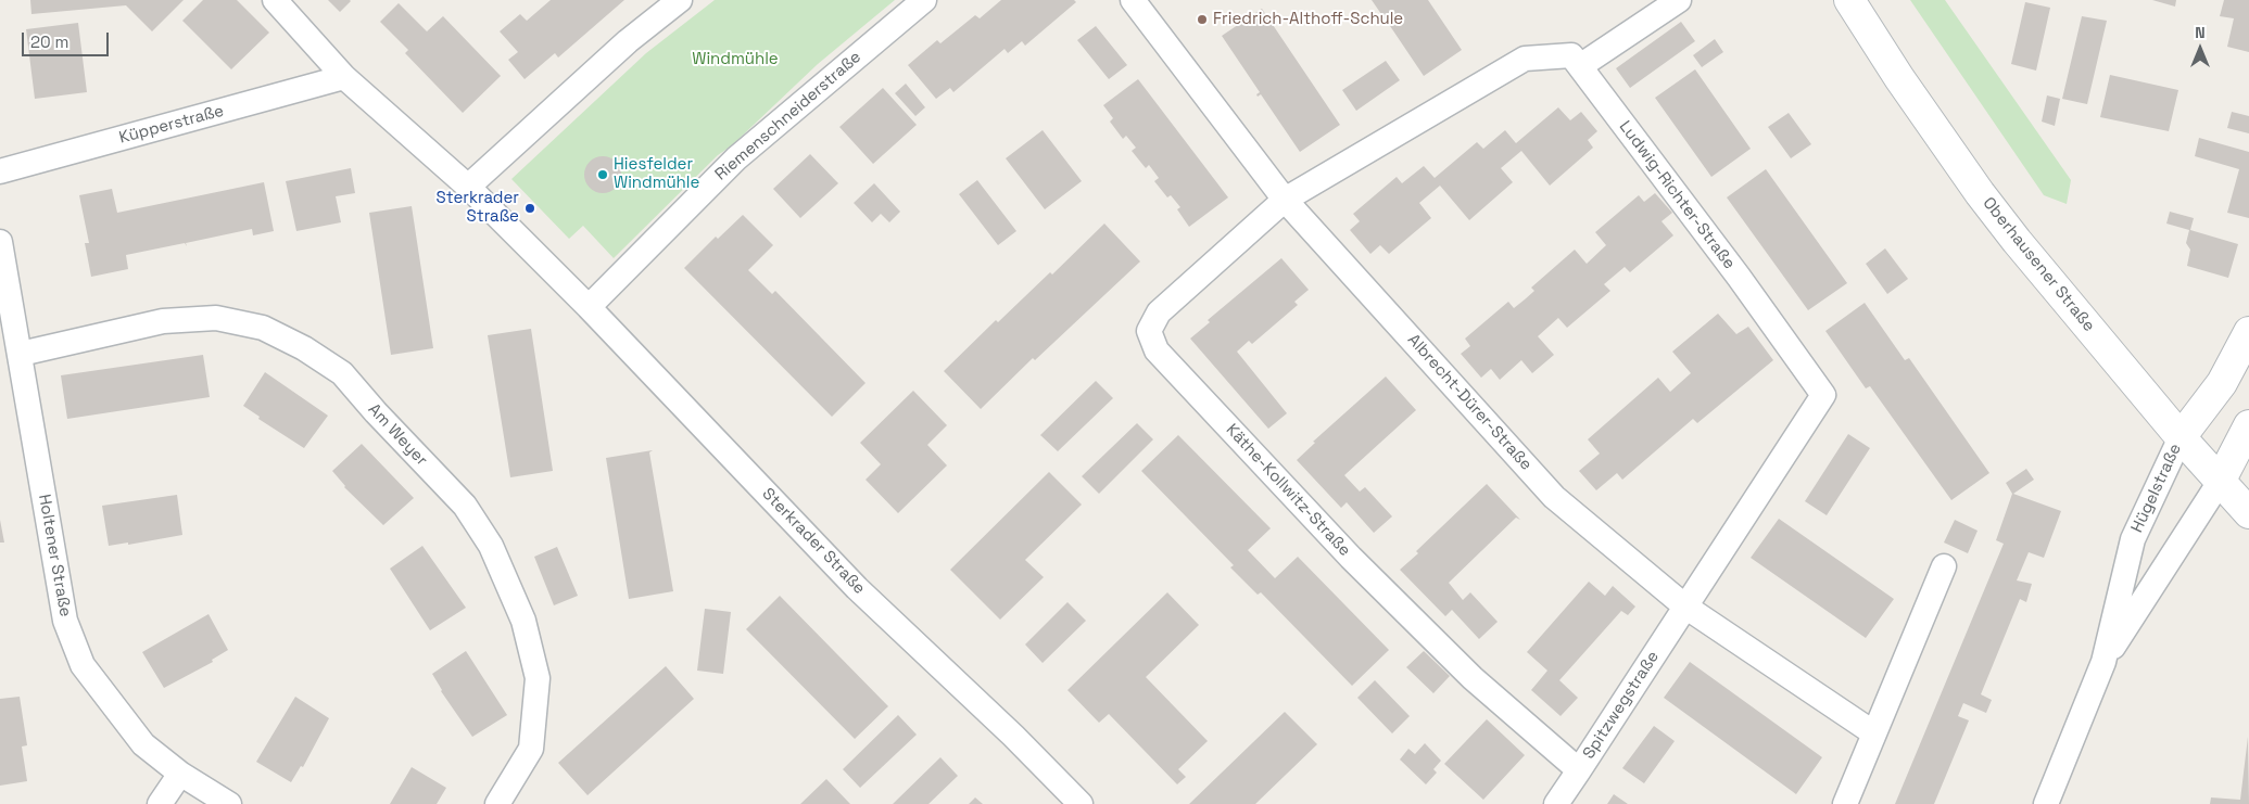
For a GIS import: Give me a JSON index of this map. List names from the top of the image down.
{
  "streets": {
    "main road": ["Oberhausener Straße", "Hügelstraße"],
    "street": [
      "Riemenschneiderstraße",
      "Küpperstraße",
      "Ludwig-Richter-Straße",
      "Albrecht-Dürer-Straße",
      "Am Weyer",
      "Käthe-Kollwitz-Straße",
      "Sterkrader Straße",
      "Holtener Straße",
      "Spitzwegstraße"
    ]
  },
  "crossings": [
    ["Riemenschneiderstraße", "Sterkrader Straße"],
    ["Küpperstraße", "Sterkrader Straße"],
    ["Ludwig-Richter-Straße", "Albrecht-Dürer-Straße"],
    ["Ludwig-Richter-Straße", "Käthe-Kollwitz-Straße"],
    ["Ludwig-Richter-Straße", "Spitzwegstraße"],
    ["Oberhausener Straße", "Hügelstraße"],
    ["Albrecht-Dürer-Straße", "Käthe-Kollwitz-Straße"],
    ["Albrecht-Dürer-Straße", "Spitzwegstraße"],
    ["Am Weyer", "Holtener Straße"],
    ["Käthe-Kollwitz-Straße", "Spitzwegstraße"]
  ],
  "parks": ["Windmühle"],
  "places": ["Friedrich-Althoff-Schule", "Hiesfelder Windmühle", "Sterkrader Straße"],
  "scale_bar": "20 m",
  "north": "top"
}
